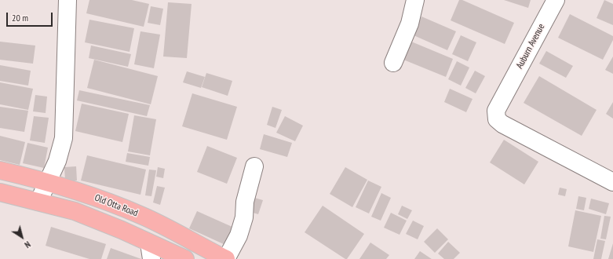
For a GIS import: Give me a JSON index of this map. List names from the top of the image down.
{
  "streets": {
    "main road": ["Old Otta Road"],
    "street": ["Auburn Avenue"]
  },
  "scale_bar": "20 m",
  "north": "bottom right"
}
